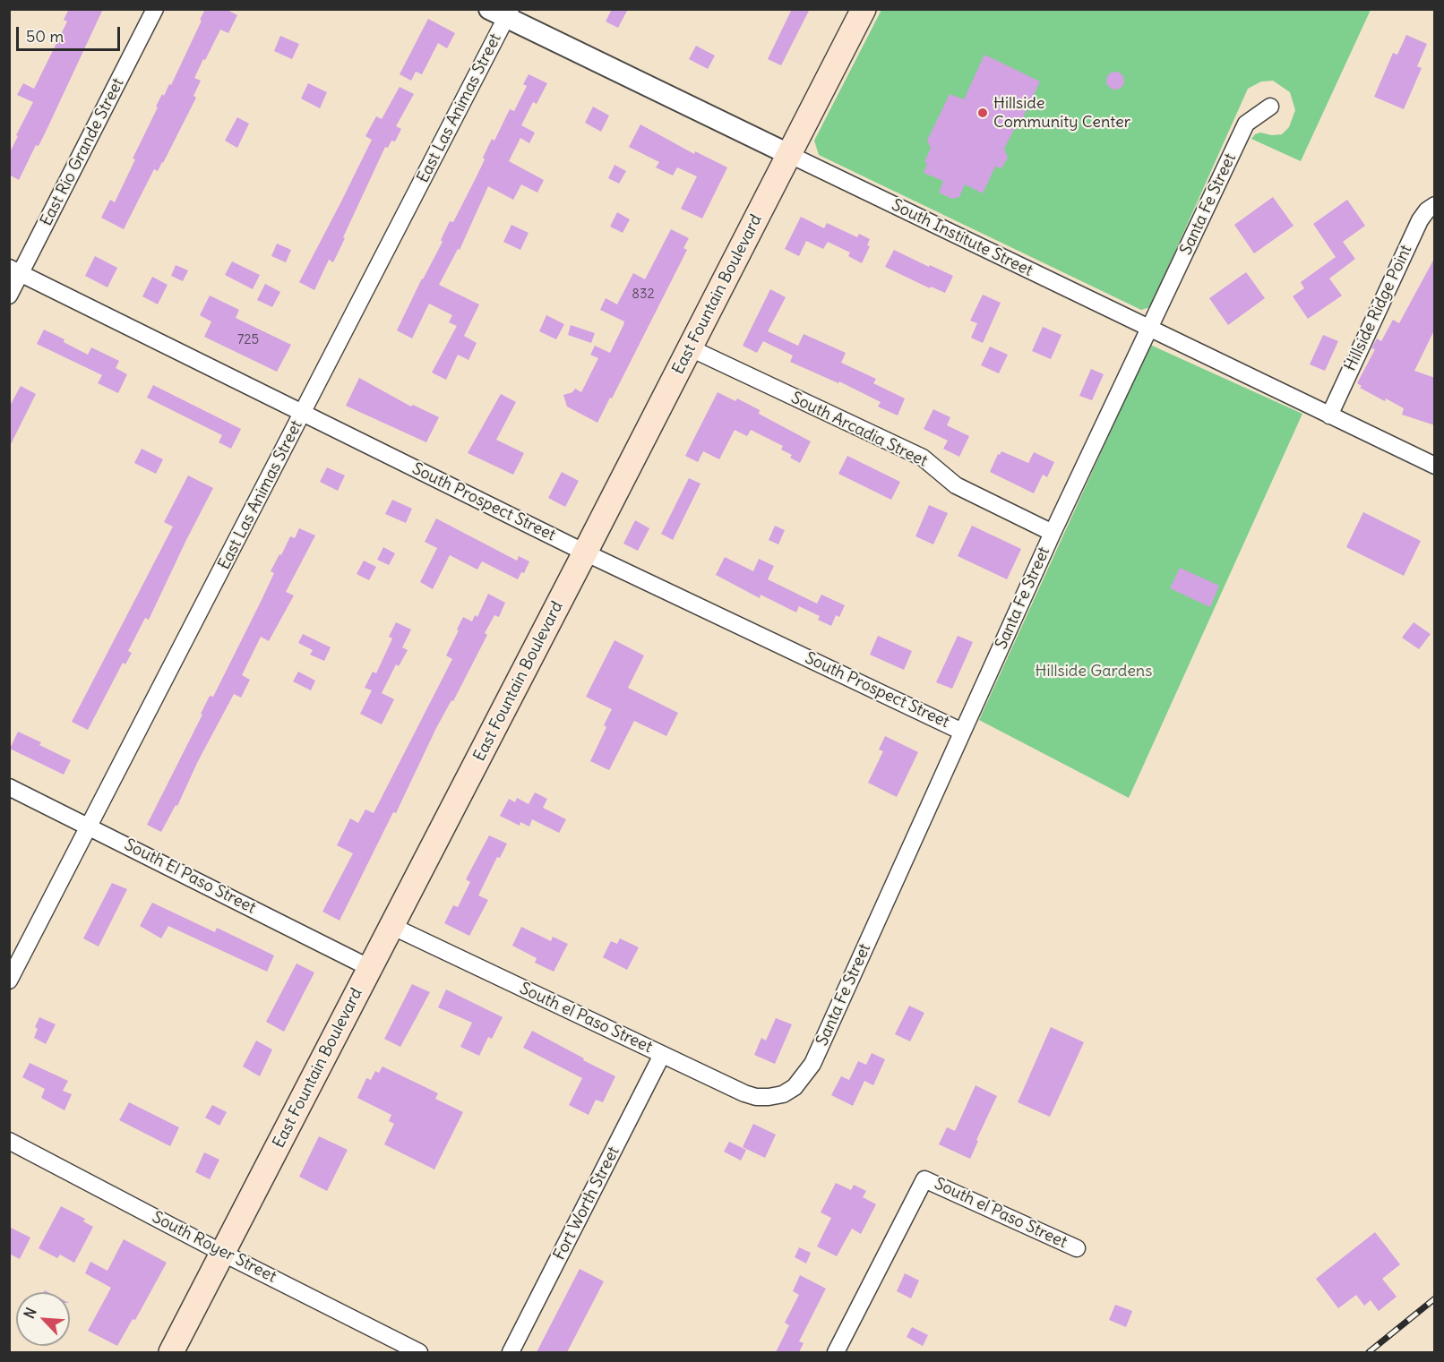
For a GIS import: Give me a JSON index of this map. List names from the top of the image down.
{
  "streets": {
    "main road": ["East Fountain Boulevard"],
    "street": [
      "East Las Animas Street",
      "East Rio Grande Street",
      "Santa Fe Street",
      "South Institute Street",
      "Hillside Ridge Point",
      "South Arcadia Street",
      "South Prospect Street",
      "South El Paso Street",
      "South el Paso Street",
      "Fort Worth Street",
      "South Royer Street"
    ]
  },
  "crossings": [
    ["East Las Animas Street", "South Institute Street"],
    ["East Las Animas Street", "South Prospect Street"],
    ["East Las Animas Street", "South El Paso Street"],
    ["East Rio Grande Street", "South Prospect Street"],
    ["Santa Fe Street", "South Institute Street"],
    ["Santa Fe Street", "South Arcadia Street"],
    ["Santa Fe Street", "South Prospect Street"],
    ["Santa Fe Street", "South el Paso Street"],
    ["South Institute Street", "East Fountain Boulevard"],
    ["South Institute Street", "Hillside Ridge Point"],
    ["East Fountain Boulevard", "South Arcadia Street"],
    ["East Fountain Boulevard", "South Prospect Street"],
    ["East Fountain Boulevard", "South El Paso Street"],
    ["East Fountain Boulevard", "South el Paso Street"],
    ["East Fountain Boulevard", "South Royer Street"],
    ["South el Paso Street", "Fort Worth Street"]
  ],
  "parks": ["Hillside Gardens"],
  "places": ["Hillside Community Center"],
  "house_numbers": ["832", "725"],
  "scale_bar": "50 m",
  "north": "top left"
}
